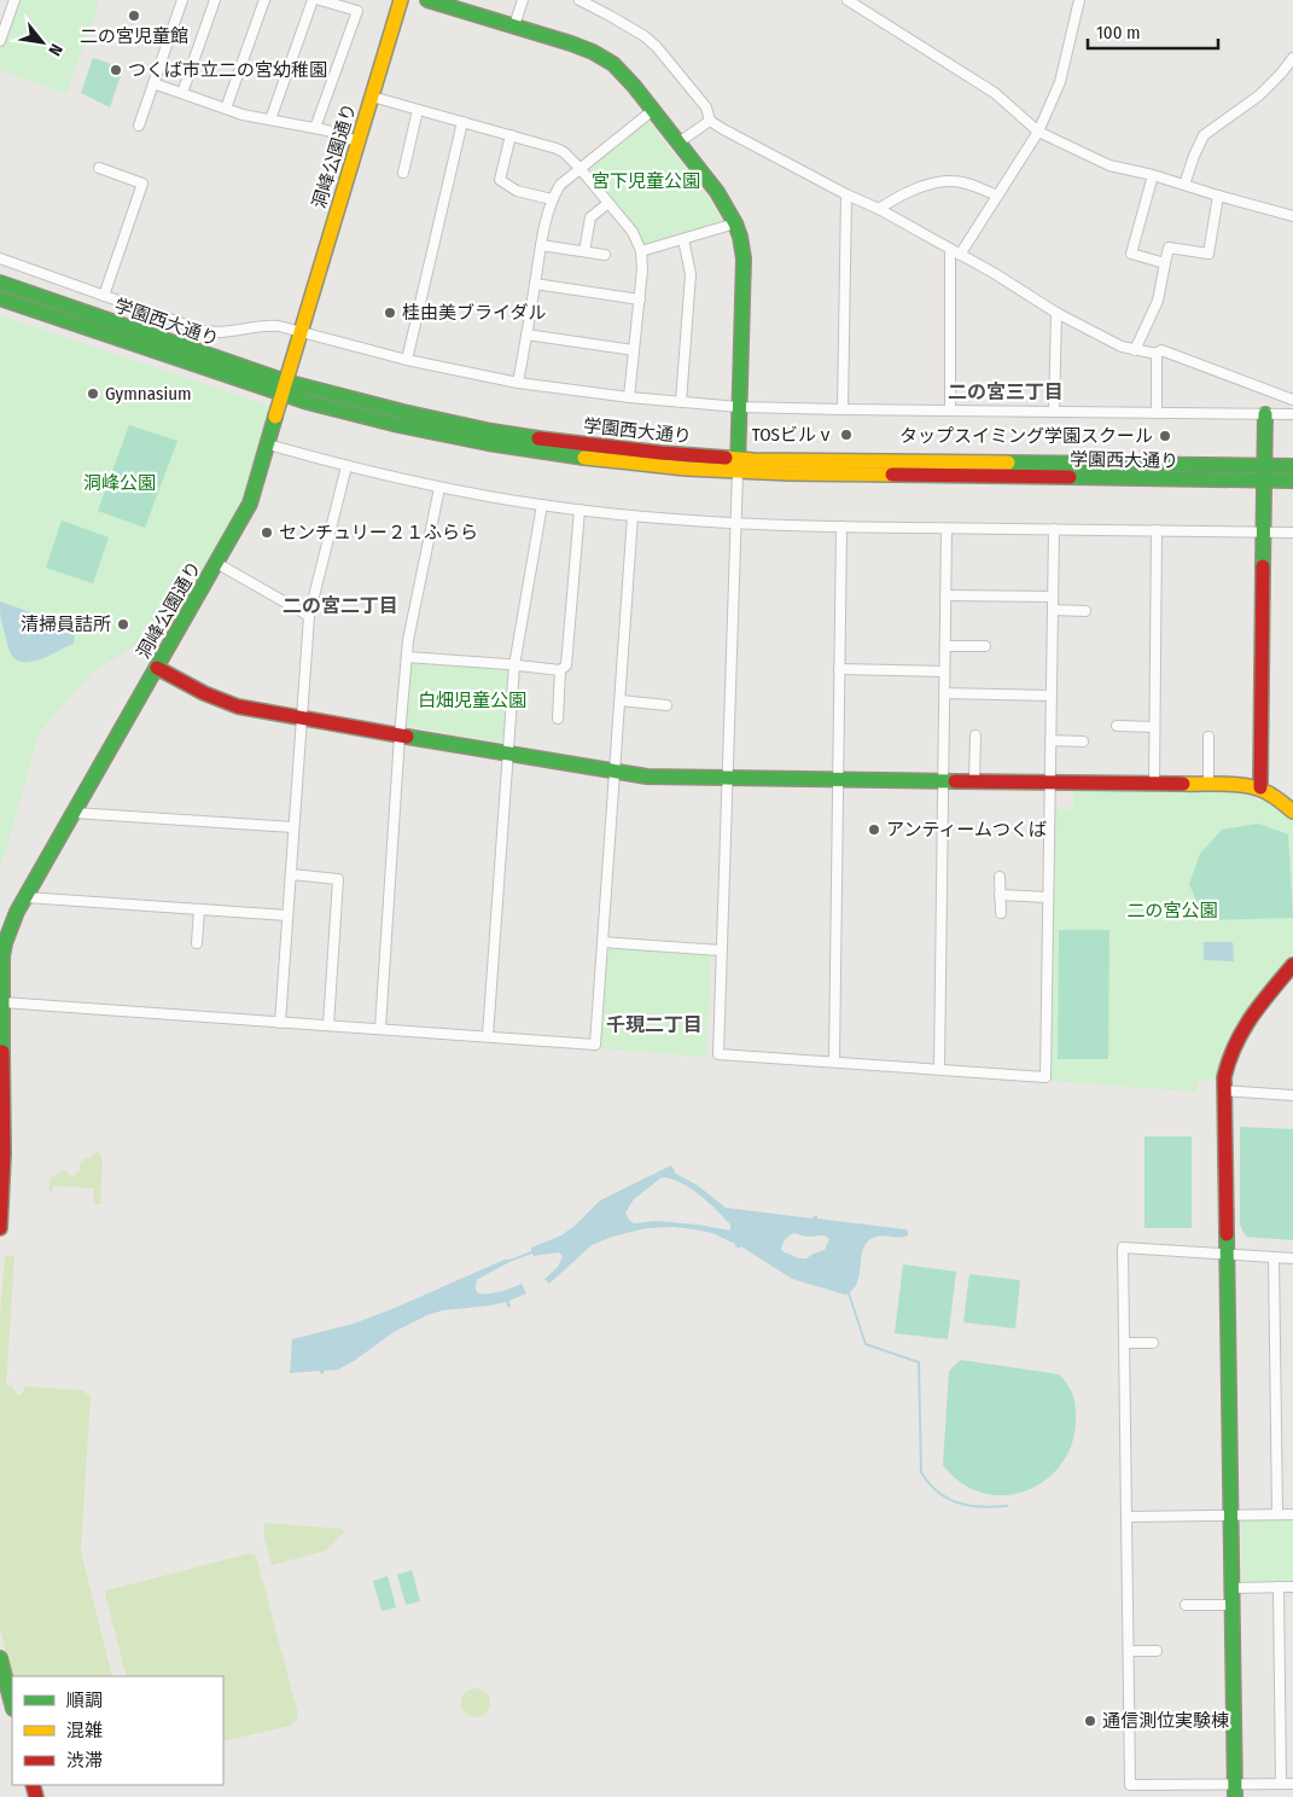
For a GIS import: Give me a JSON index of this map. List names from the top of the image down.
{
  "streets": {
    "street": ["洞峰公園通り", "学園西大通り"]
  },
  "crossings": [
    ["洞峰公園通り", "学園西大通り"]
  ],
  "districts": ["二の宮三丁目", "二の宮二丁目", "千現二丁目"],
  "parks": [
    "宮下児童公園",
    "洞峰公園",
    "白畑児童公園",
    "二の宮公園"
  ],
  "places": [
    "二の宮児童館",
    "つくば市立二の宮幼稚園",
    "桂由美ブライダル",
    "Gymnasium",
    "TOSビルⅴ",
    "タップスイミング学園スクール",
    "センチュリー２１ふらら",
    "清掃員詰所",
    "アンティームつくば",
    "通信測位実験棟"
  ],
  "legend": ["順調", "混雑", "渋滞"],
  "scale_bar": "100 m",
  "north": "bottom right"
}
